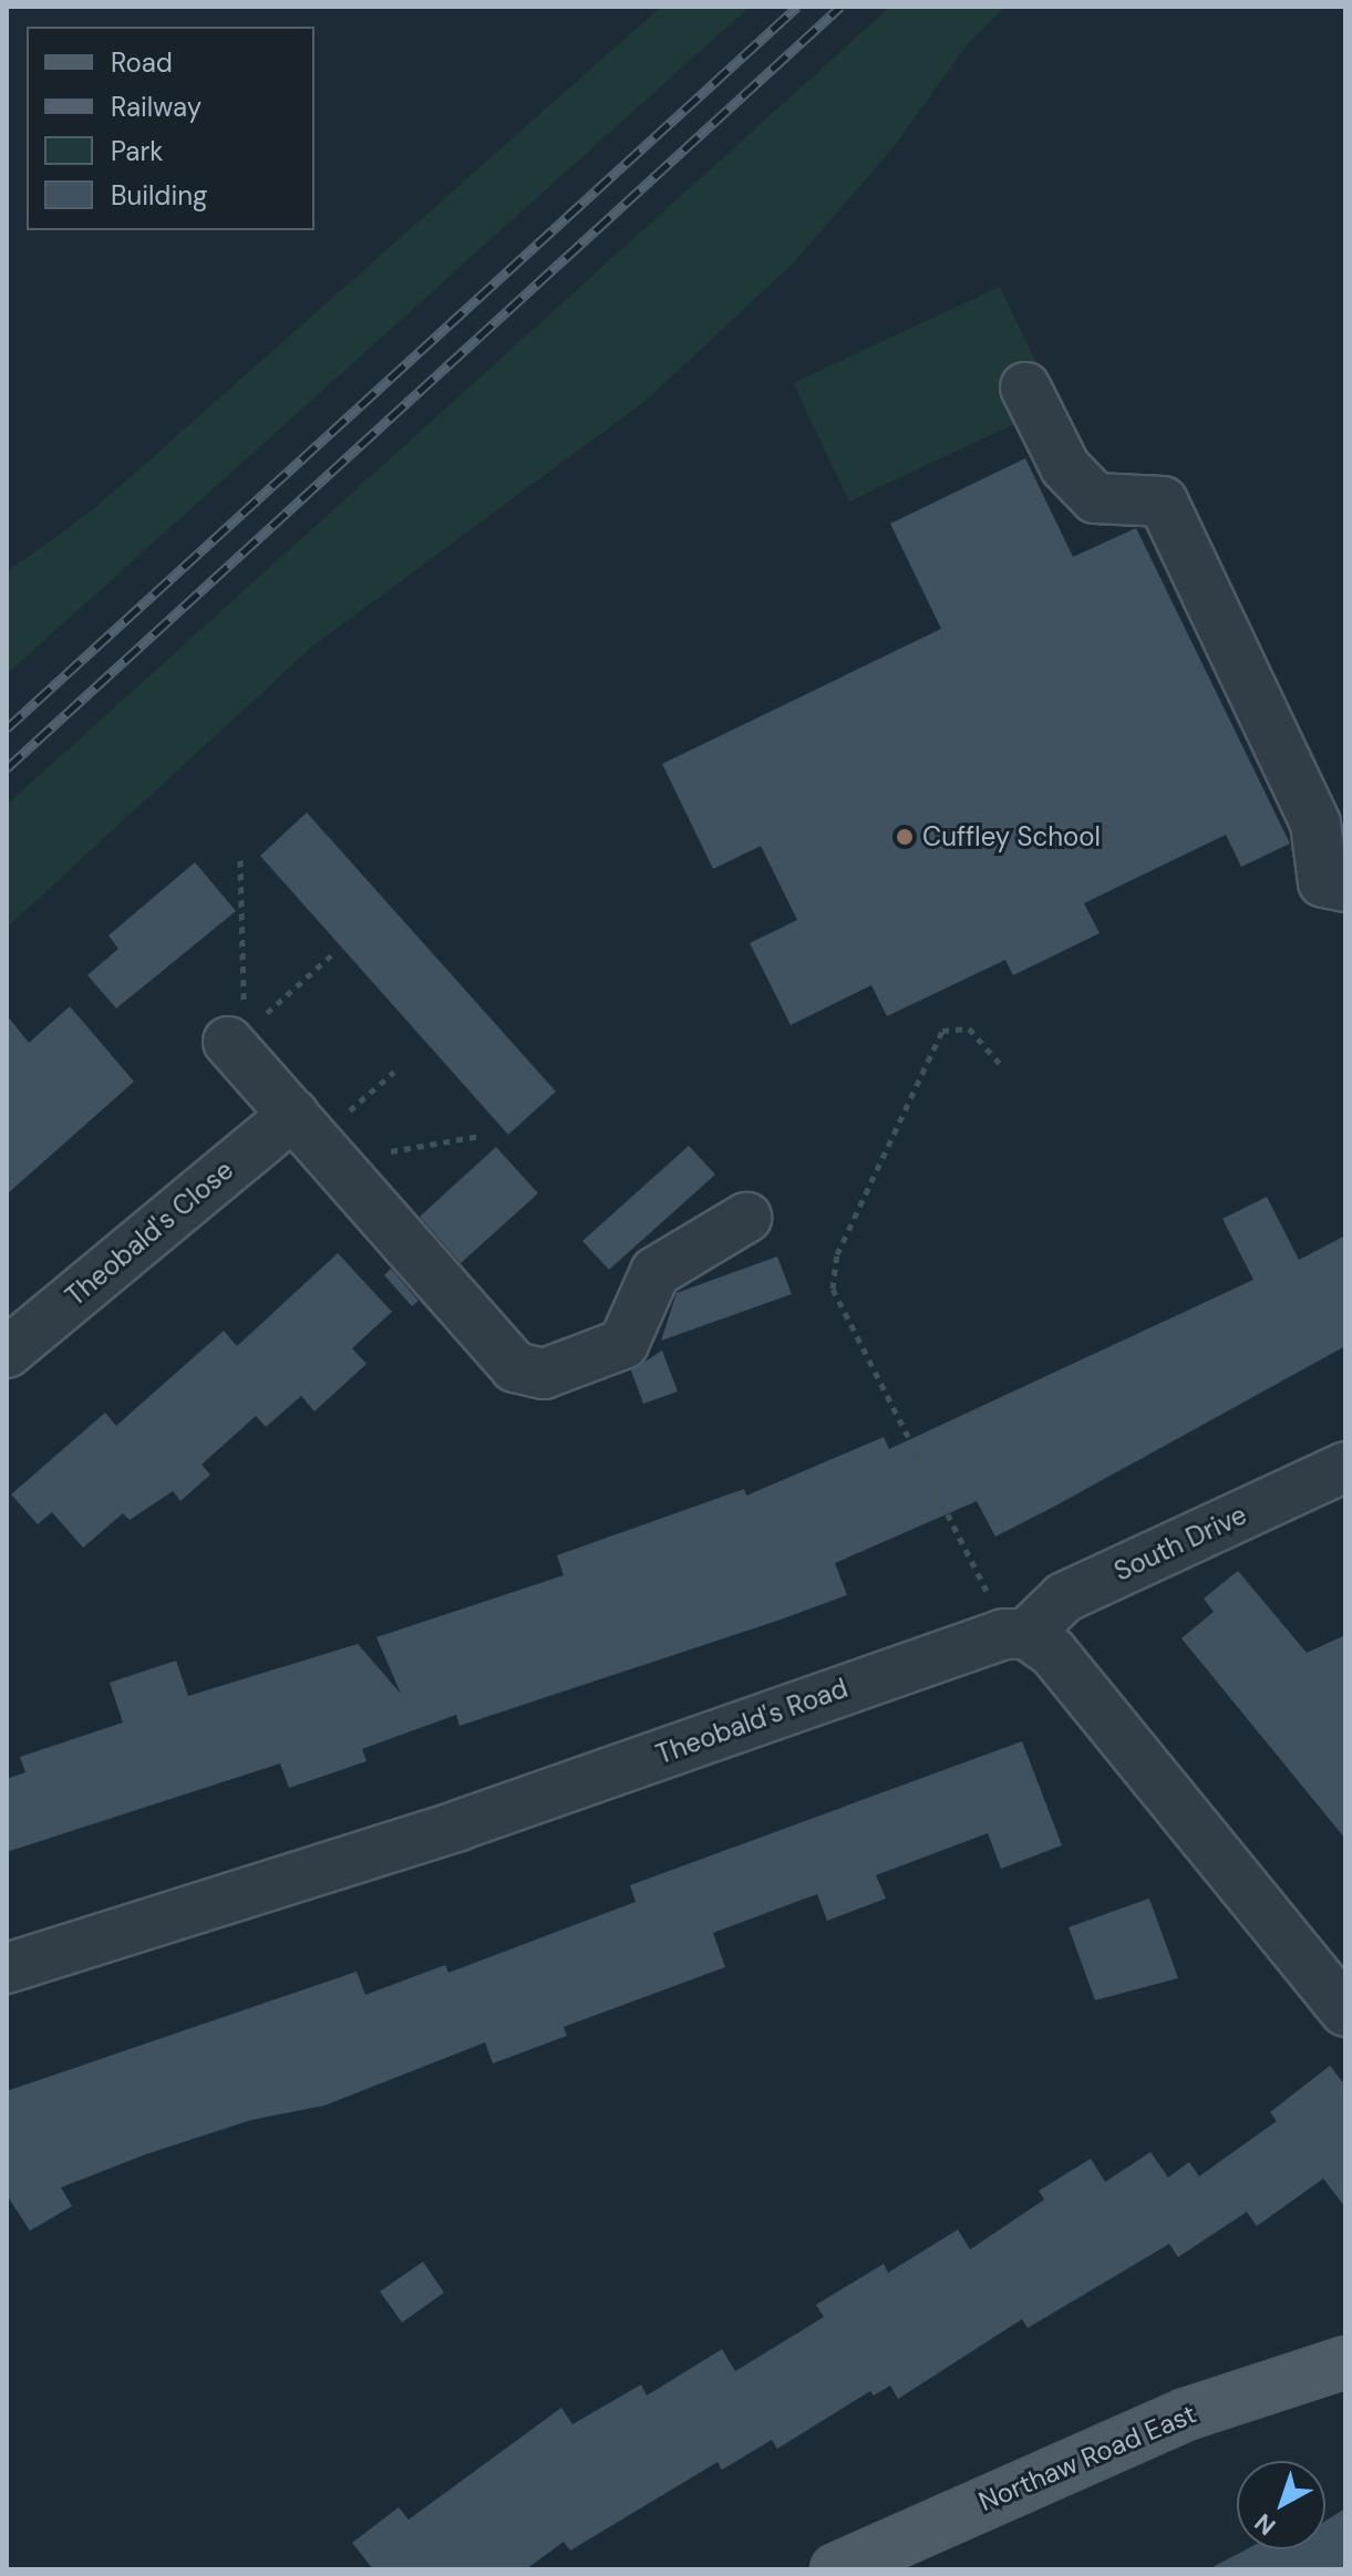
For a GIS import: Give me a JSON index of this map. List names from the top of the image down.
{
  "streets": {
    "main road": ["Northaw Road East"],
    "street": ["Theobald's Close", "South Drive", "Theobald's Road"]
  },
  "crossings": [
    ["South Drive", "Theobald's Road"]
  ],
  "places": ["Cuffley School"],
  "legend": [
    "Road",
    "Railway",
    "Park",
    "Building"
  ],
  "north": "bottom left"
}
